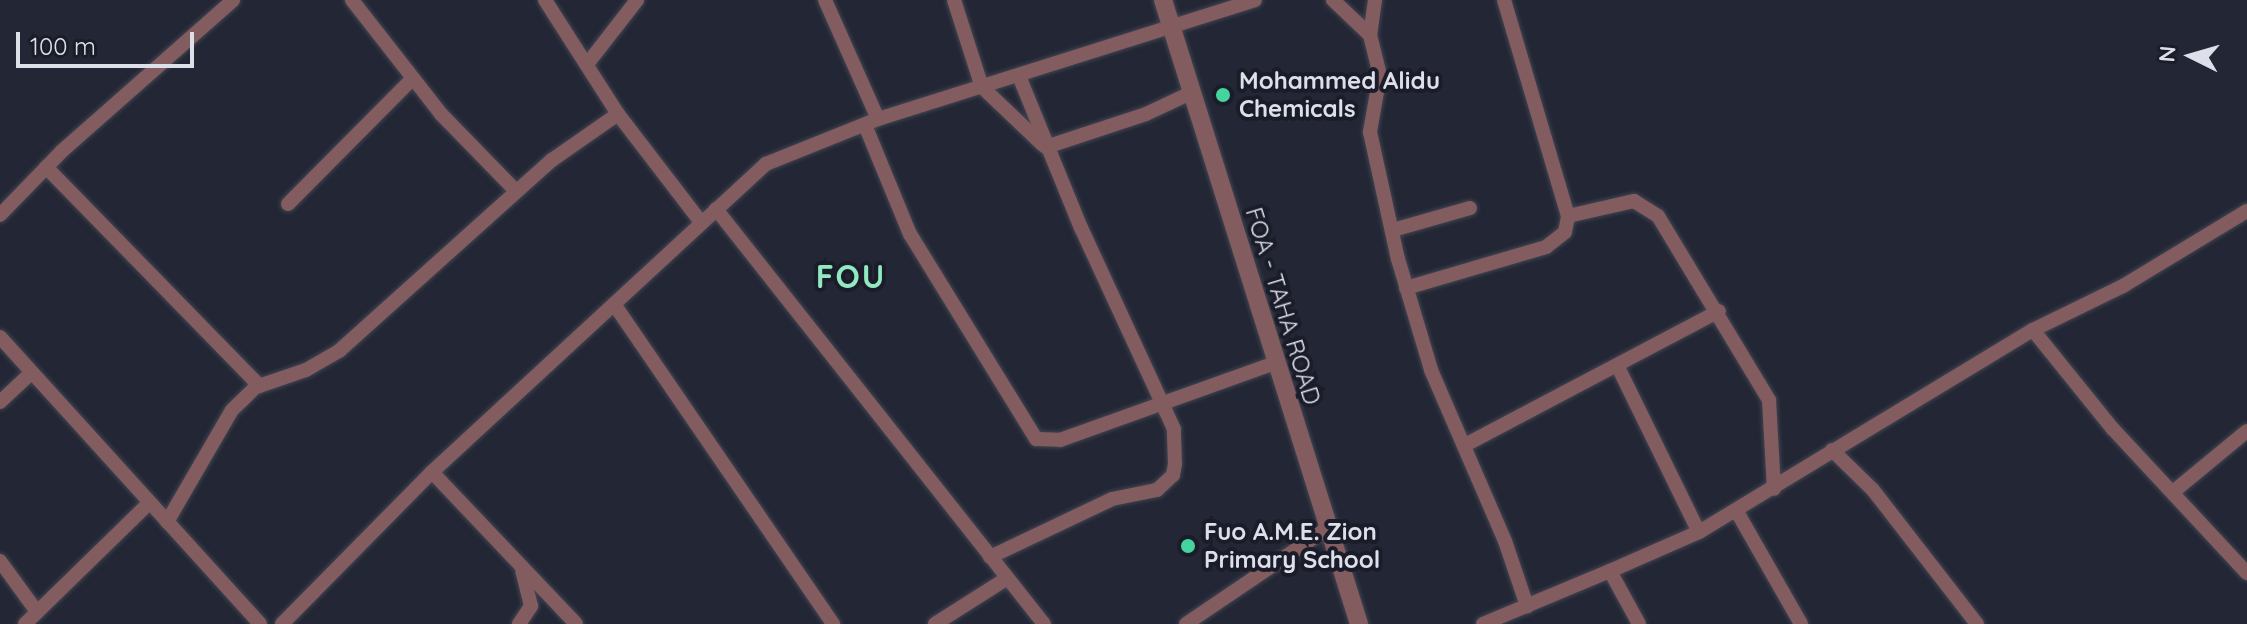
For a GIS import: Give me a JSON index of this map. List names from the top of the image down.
{
  "streets": {
    "street": ["FOA - TAHA ROAD"]
  },
  "districts": ["FOU"],
  "places": ["Mohammed Alidu Chemicals", "Fuo A.M.E. Zion Primary School"],
  "scale_bar": "100 m",
  "north": "left"
}
